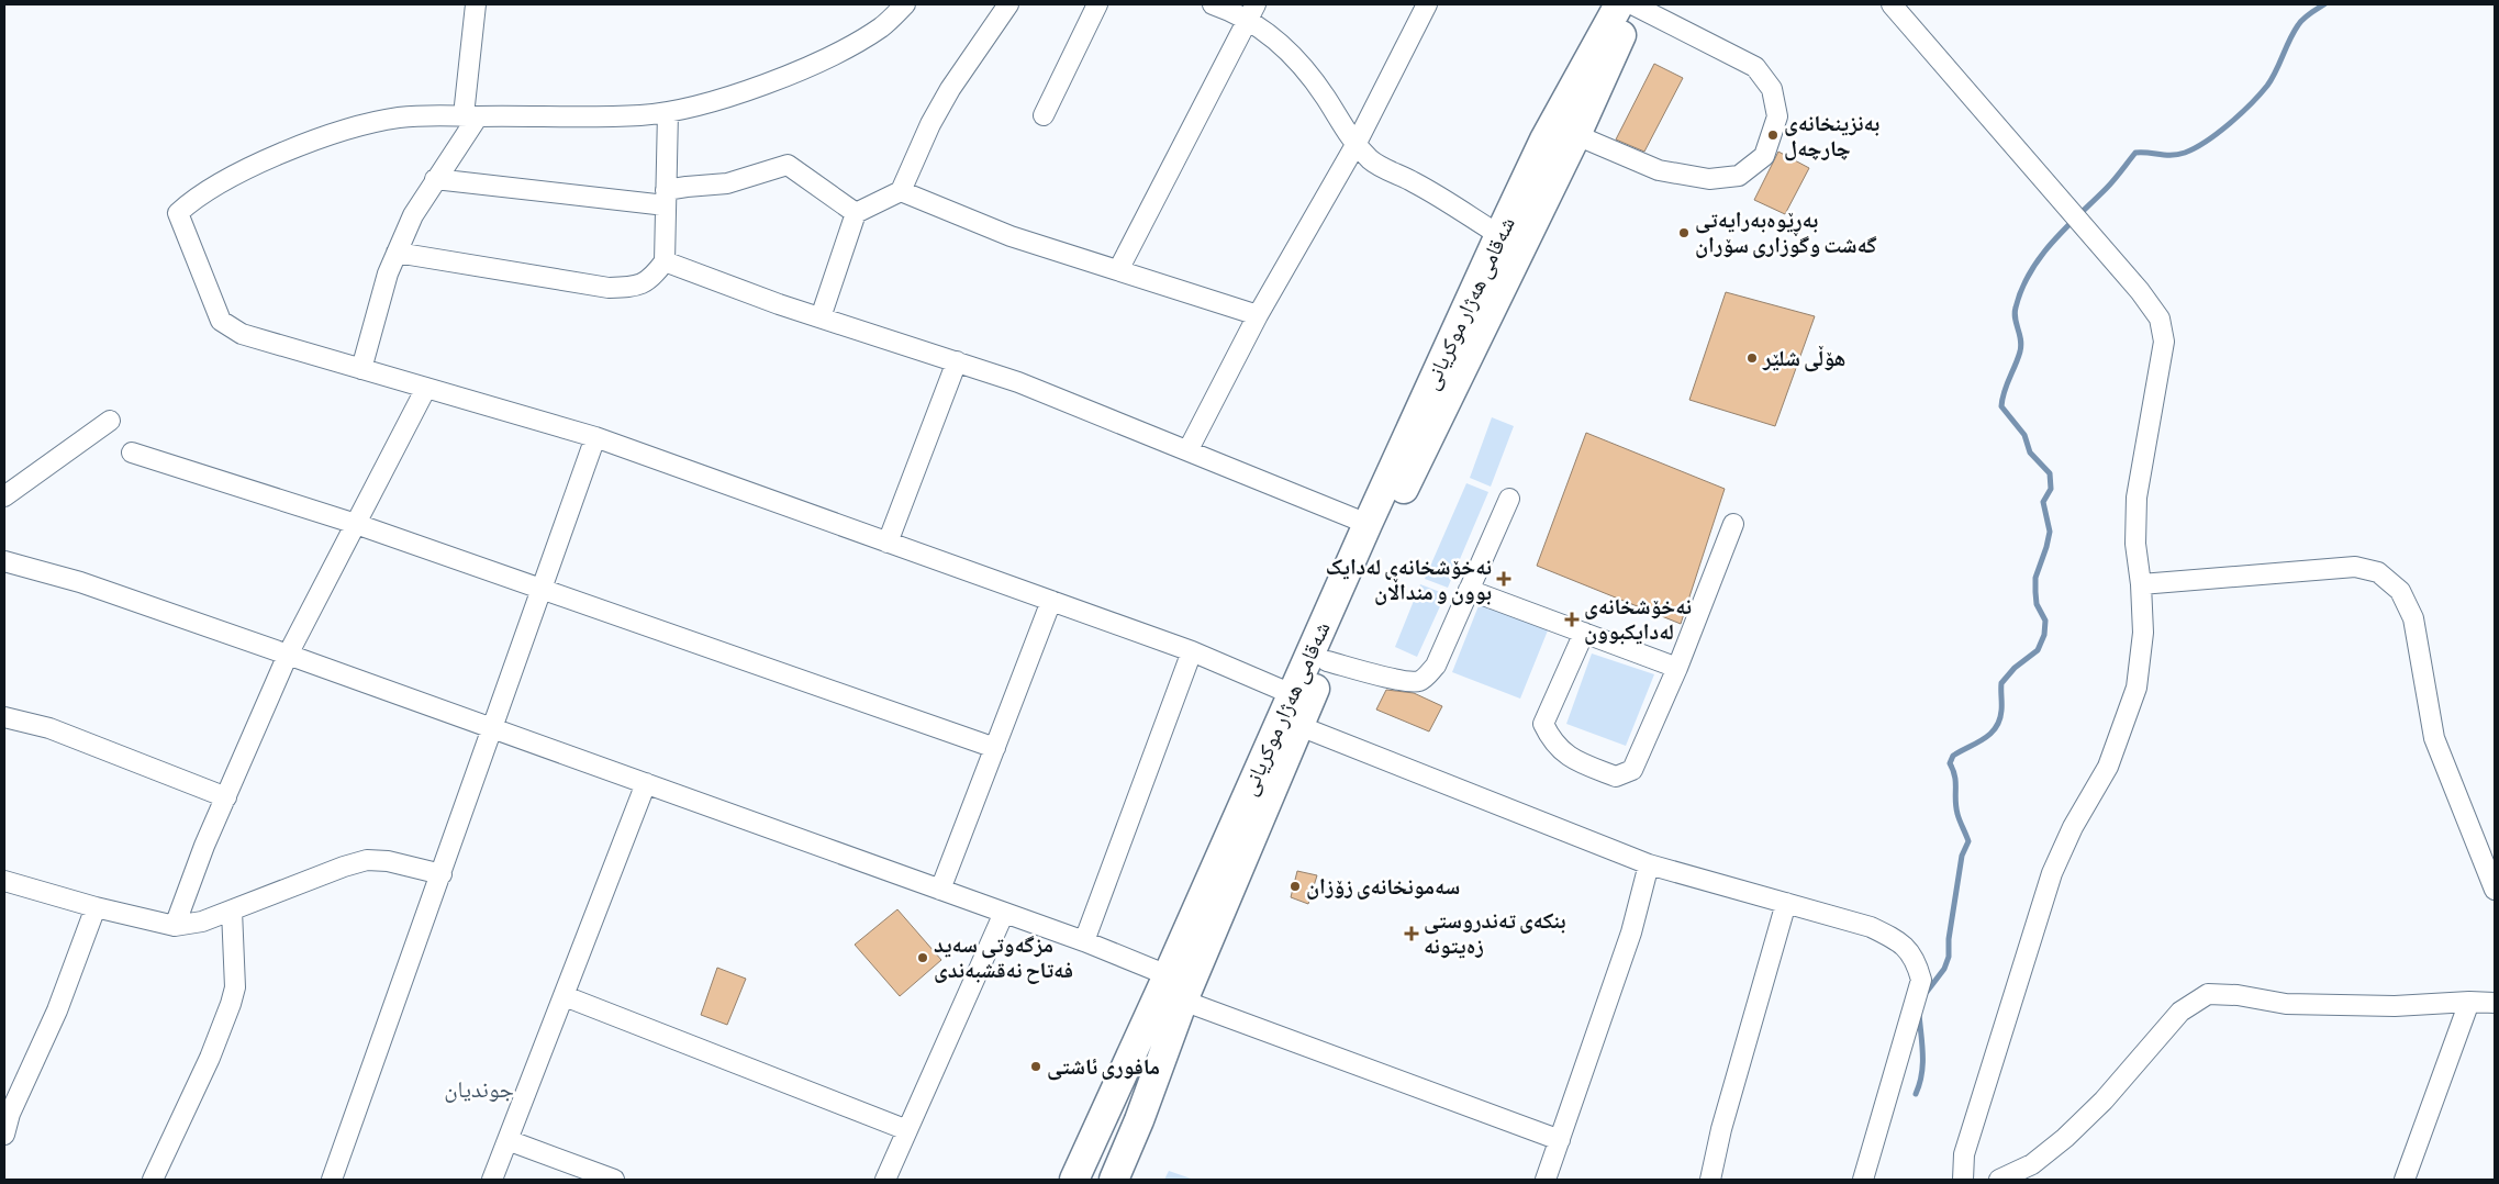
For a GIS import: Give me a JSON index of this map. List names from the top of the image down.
{
  "streets": {
    "highway": ["شەقامی ھەژار موکریانی"]
  },
  "districts": ["جوندیان"],
  "places": {
    "other": [
      "بەنزینخانەی چارچەل",
      "بەڕێوەبەرایەتی گەشت وگوزاری سۆران",
      "هۆڵی شلێر",
      "سەمونخانەی زۆزان",
      "مزگەوتی سەید فەتاح نەقشبەندی",
      "مافوری ئاشتی"
    ],
    "health": ["نەخۆشخانەی لەدایک بوون و منداڵان", "نەخۆشخانەی لەدایکبوون", "بنکەی تەندروستی زەیتونە"]
  }
}
